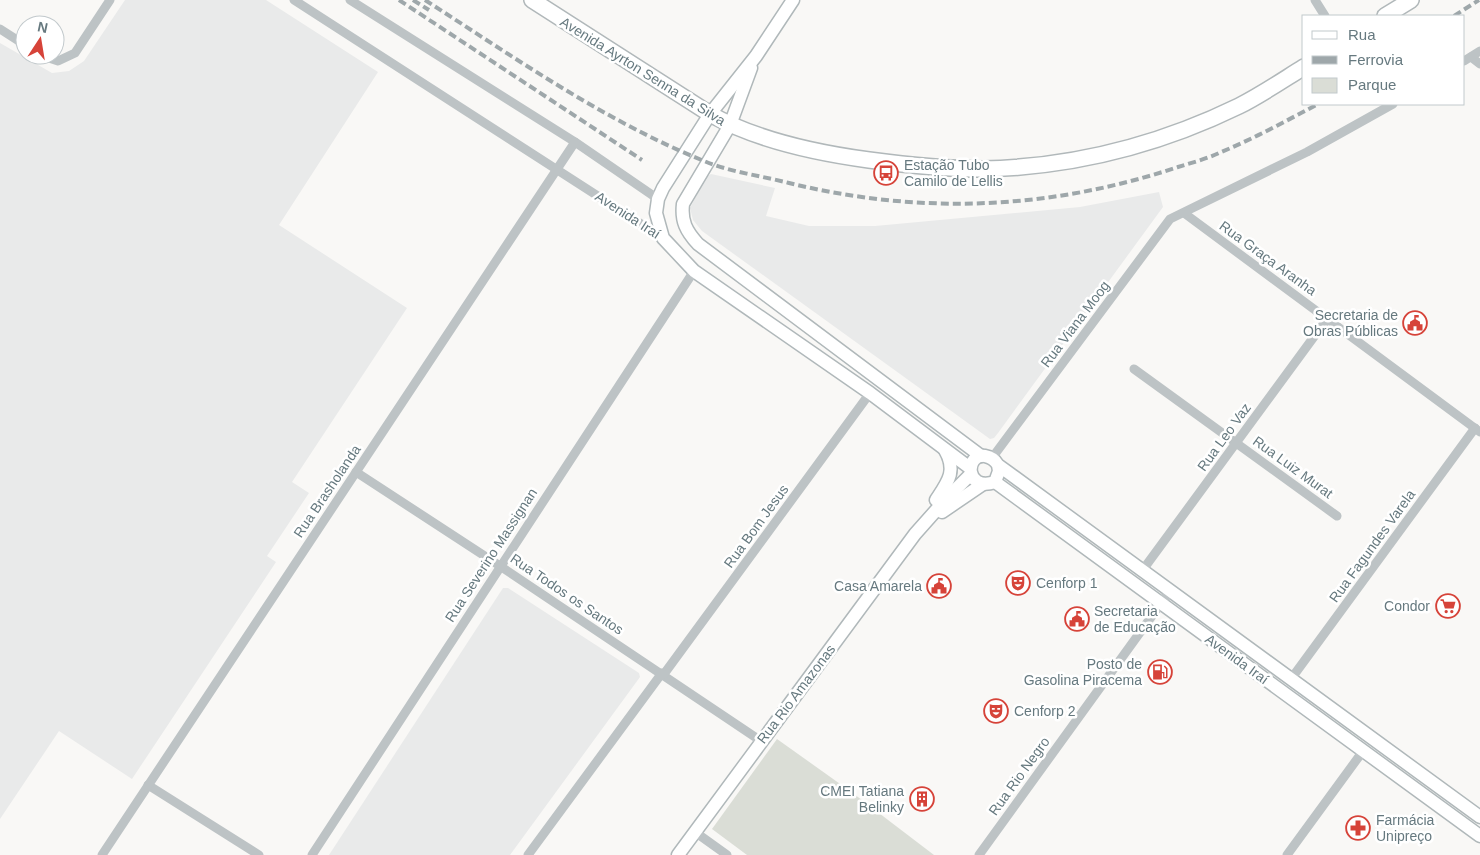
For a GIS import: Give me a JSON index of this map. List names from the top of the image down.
{
  "streets": {
    "main road": ["Avenida Ayrton Senna da Silva", "Avenida Iraí", "Rua Rio Amazonas"],
    "street": [
      "Rua Graça Aranha",
      "Rua Viana Moog",
      "Rua Leo Vaz",
      "Rua Luiz Murat",
      "Rua Brasholanda",
      "Rua Bom Jesus",
      "Rua Fagundes Varela",
      "Rua Severino Massignan",
      "Rua Todos os Santos",
      "Rua Rio Negro"
    ]
  },
  "crossings": [
    ["Avenida Ayrton Senna da Silva", "Avenida Iraí"],
    ["Avenida Iraí", "Rua Viana Moog"],
    ["Avenida Iraí", "Rua Leo Vaz"],
    ["Avenida Iraí", "Rua Brasholanda"],
    ["Avenida Iraí", "Rua Bom Jesus"],
    ["Avenida Iraí", "Rua Fagundes Varela"],
    ["Avenida Iraí", "Rua Severino Massignan"],
    ["Avenida Iraí", "Rua Rio Amazonas"],
    ["Avenida Iraí", "Rua Rio Negro"],
    ["Rua Graça Aranha", "Rua Viana Moog"],
    ["Rua Graça Aranha", "Rua Leo Vaz"],
    ["Rua Graça Aranha", "Rua Fagundes Varela"],
    ["Rua Viana Moog", "Rua Rio Amazonas"],
    ["Rua Leo Vaz", "Rua Luiz Murat"],
    ["Rua Brasholanda", "Rua Todos os Santos"],
    ["Rua Bom Jesus", "Rua Todos os Santos"],
    ["Rua Severino Massignan", "Rua Todos os Santos"],
    ["Rua Todos os Santos", "Rua Rio Amazonas"]
  ],
  "places": {
    "bus stop": ["Estação Tubo Camilo de Lellis"],
    "public building": ["Secretaria de Obras Públicas", "Casa Amarela", "Secretaria de Educação"],
    "theatre": ["Cenforp 1", "Cenforp 2"],
    "supermarket": ["Condor"],
    "fuel station": ["Posto de Gasolina Piracema"],
    "building": ["CMEI Tatiana Belinky"],
    "pharmacy": ["Farmácia Unipreço"]
  },
  "legend": ["Rua", "Ferrovia", "Parque"],
  "north": "top"
}
